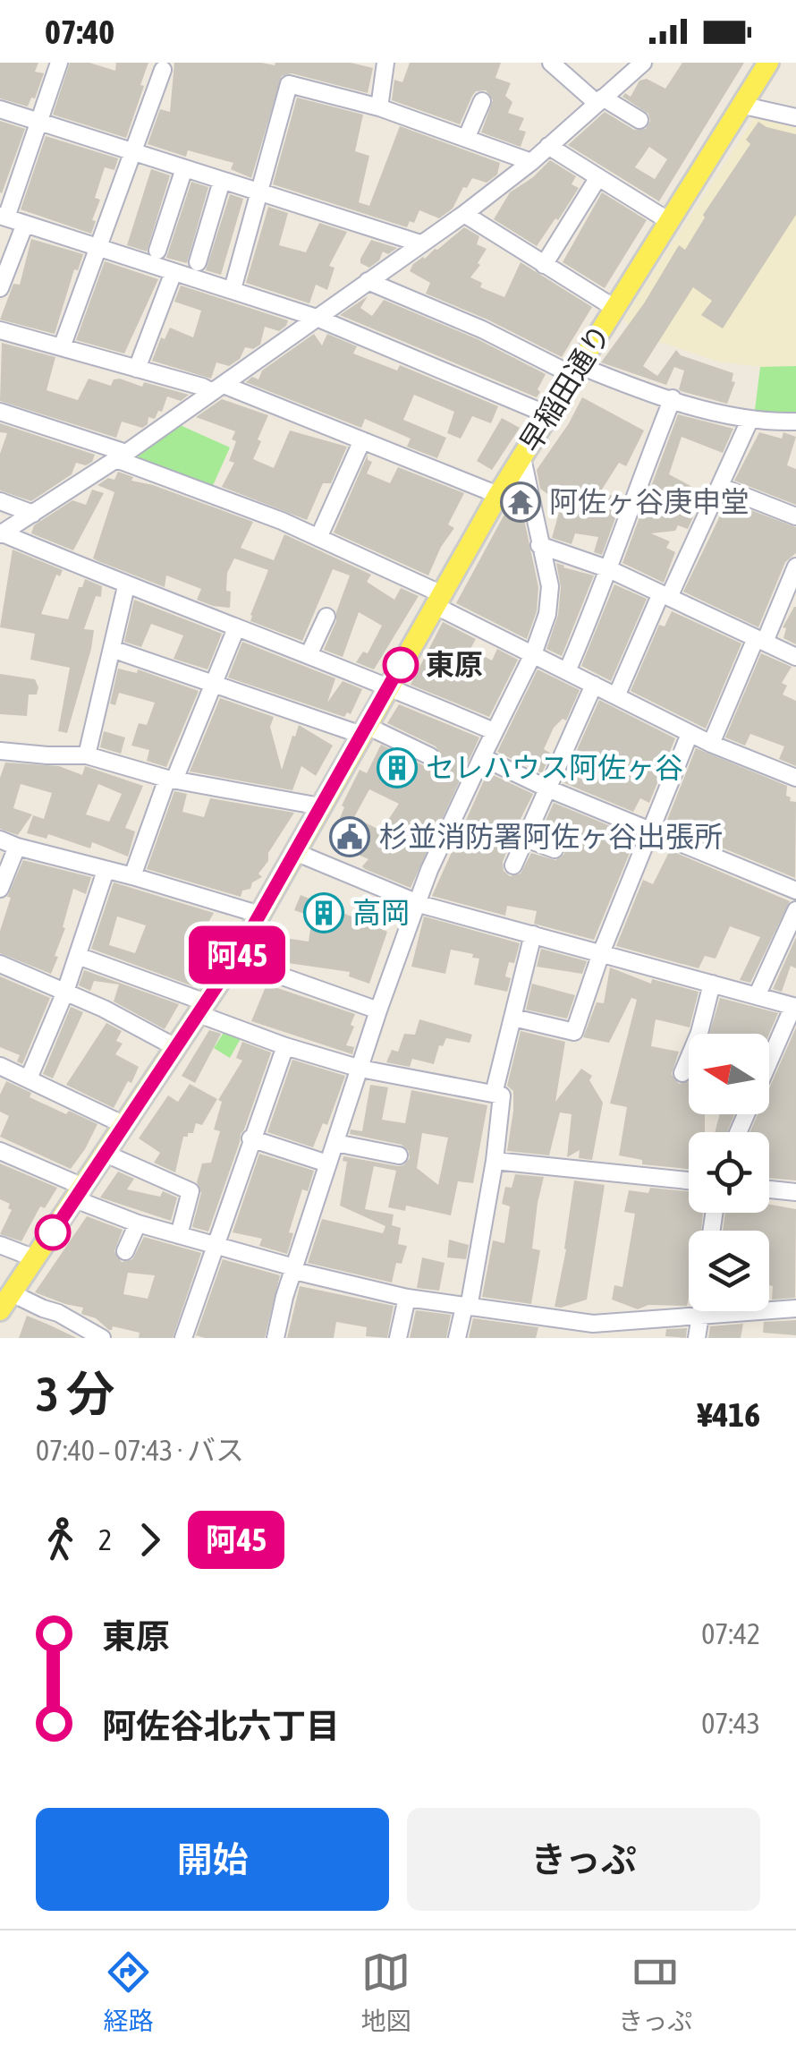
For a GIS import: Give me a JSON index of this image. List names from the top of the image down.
{
  "streets": {
    "main road": ["早稲田通り"]
  },
  "places": {
    "temple": ["阿佐ヶ谷庚申堂"],
    "other": ["東原"],
    "building": ["セレハウス阿佐ヶ谷", "高岡"],
    "public building": ["杉並消防署阿佐ヶ谷出張所"]
  },
  "lines": ["bus line 阿45"],
  "north": "left",
  "page": {
    "status": "07:40",
    "on_map": "阿45",
    "heading": ["3 分", "07:40 – 07:43 · バス", "¥416"],
    "legs": ["2", "阿45"],
    "list": [
      {
        "name": "東原",
        "value": "07:42"
      },
      {
        "name": "阿佐谷北六丁目",
        "value": "07:43"
      }
    ],
    "buttons": ["開始", "きっぷ"],
    "tabs": ["経路", "地図", "きっぷ"]
  }
}
